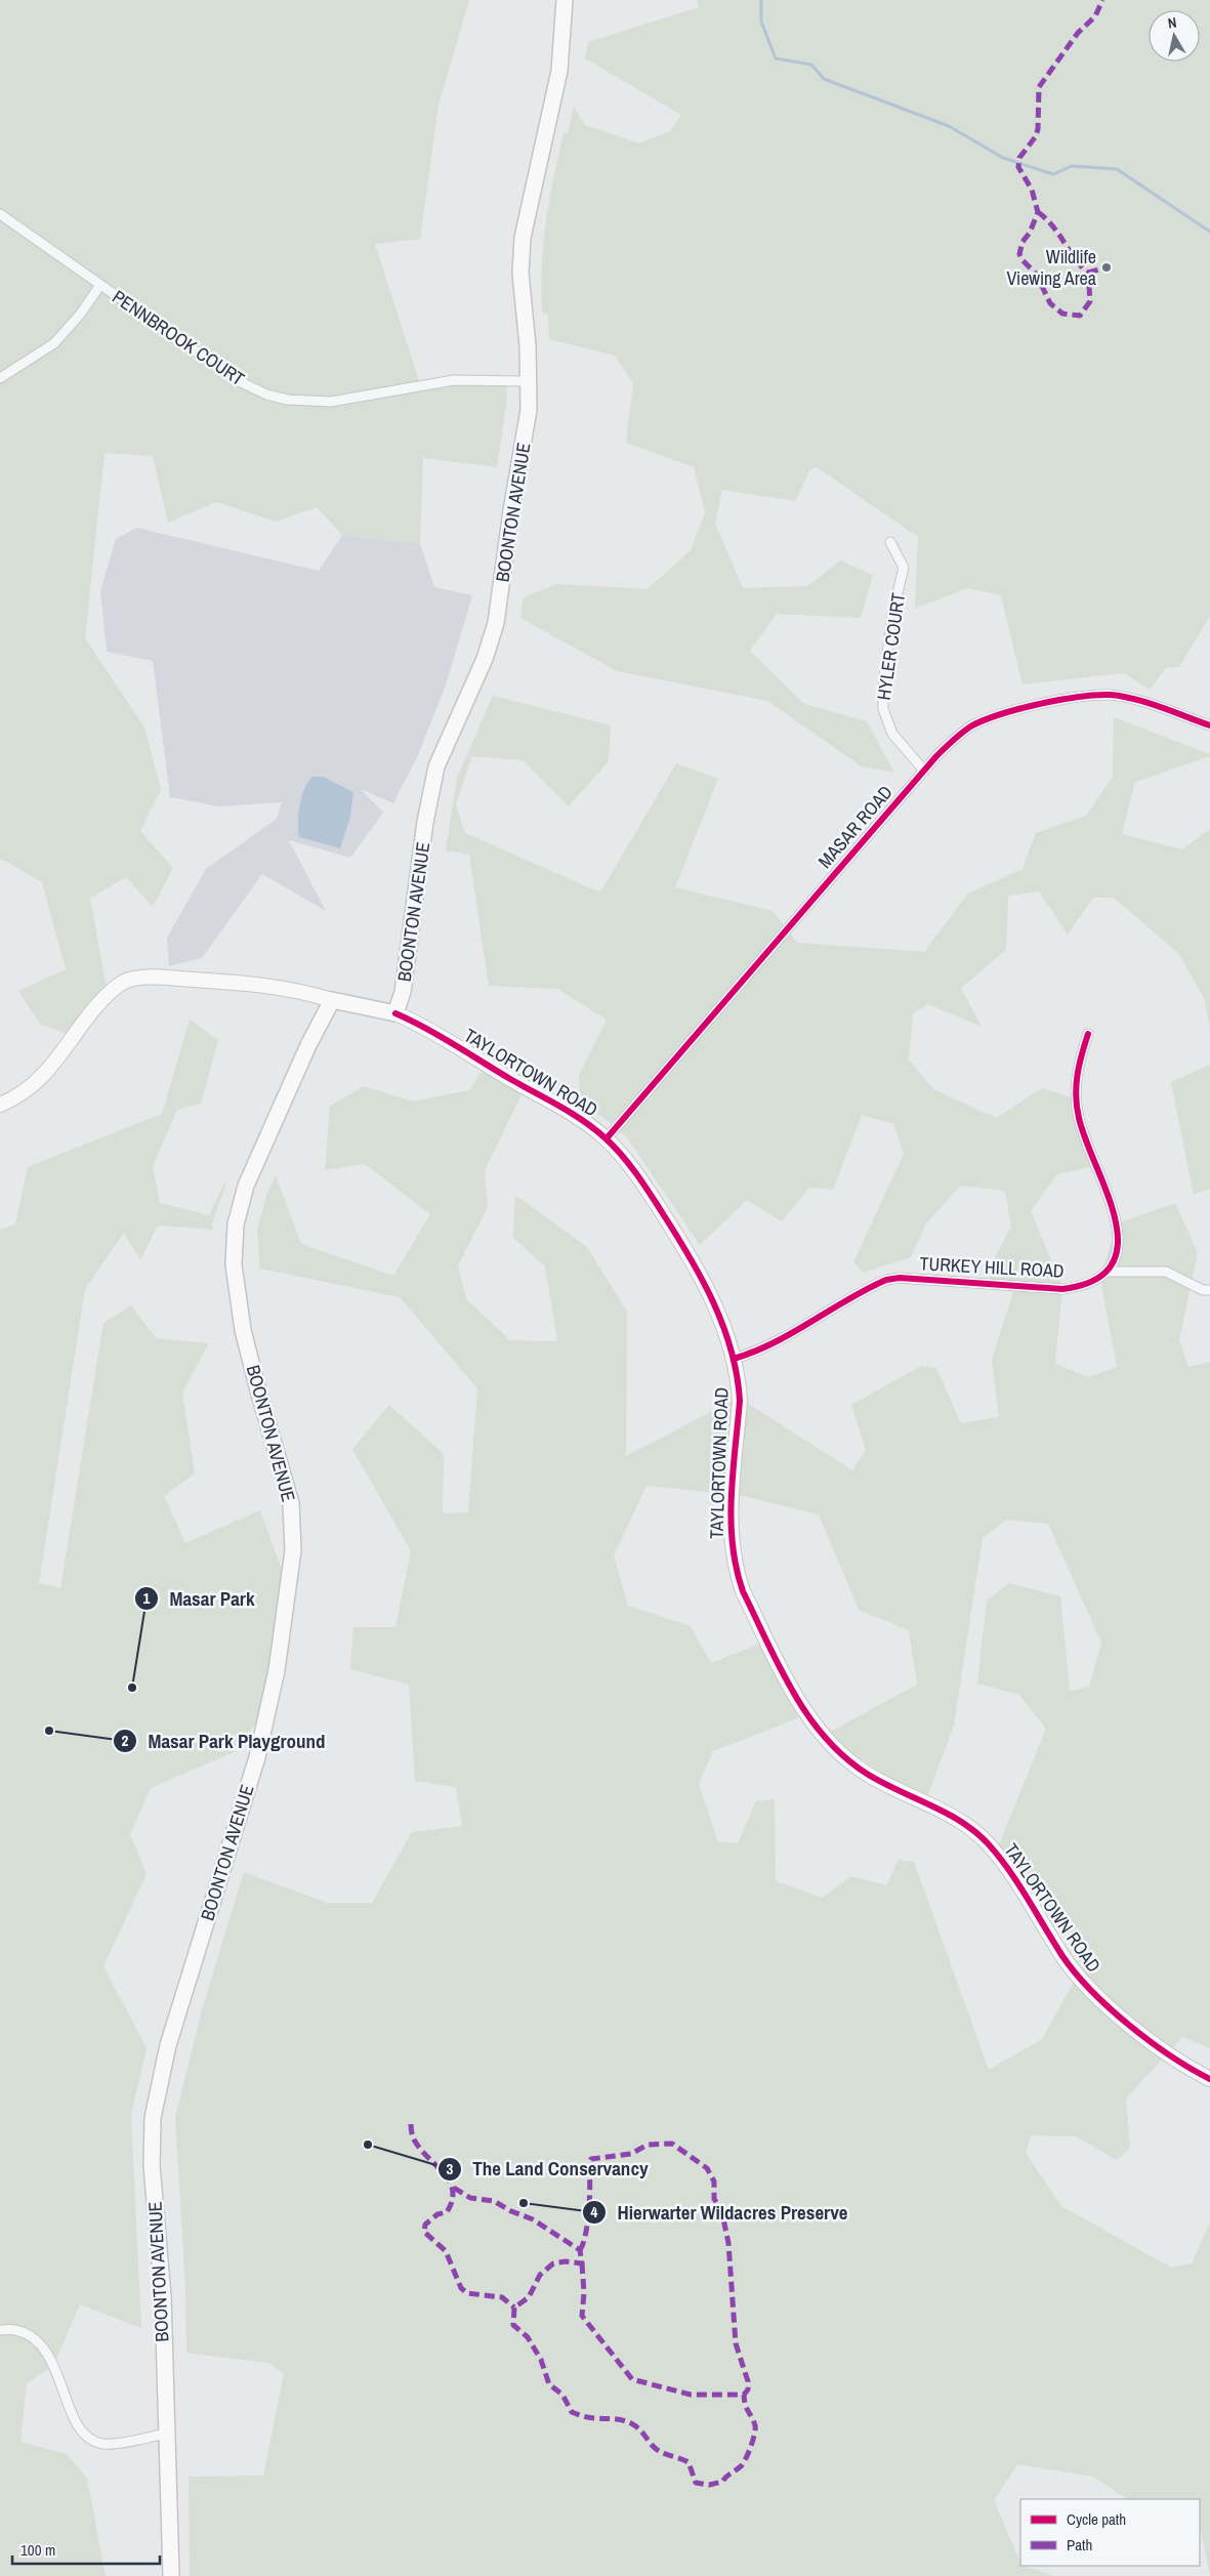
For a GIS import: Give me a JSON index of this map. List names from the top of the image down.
{
  "streets": {
    "main road": ["BOONTON AVENUE"],
    "street": [
      "PENNBROOK COURT",
      "HYLER COURT",
      "MASAR ROAD",
      "TAYLORTOWN ROAD",
      "TURKEY HILL ROAD"
    ]
  },
  "crossings": [
    ["PENNBROOK COURT", "BOONTON AVENUE"],
    ["BOONTON AVENUE", "TAYLORTOWN ROAD"],
    ["HYLER COURT", "MASAR ROAD"],
    ["MASAR ROAD", "TAYLORTOWN ROAD"],
    ["TAYLORTOWN ROAD", "TURKEY HILL ROAD"]
  ],
  "places": [
    "Wildlife Viewing Area",
    "Masar Park",
    "Masar Park Playground",
    "The Land Conservancy",
    "Hierwarter Wildacres Preserve"
  ],
  "legend": ["Cycle path", "Path"],
  "scale_bar": "100 m",
  "north": "top"
}
